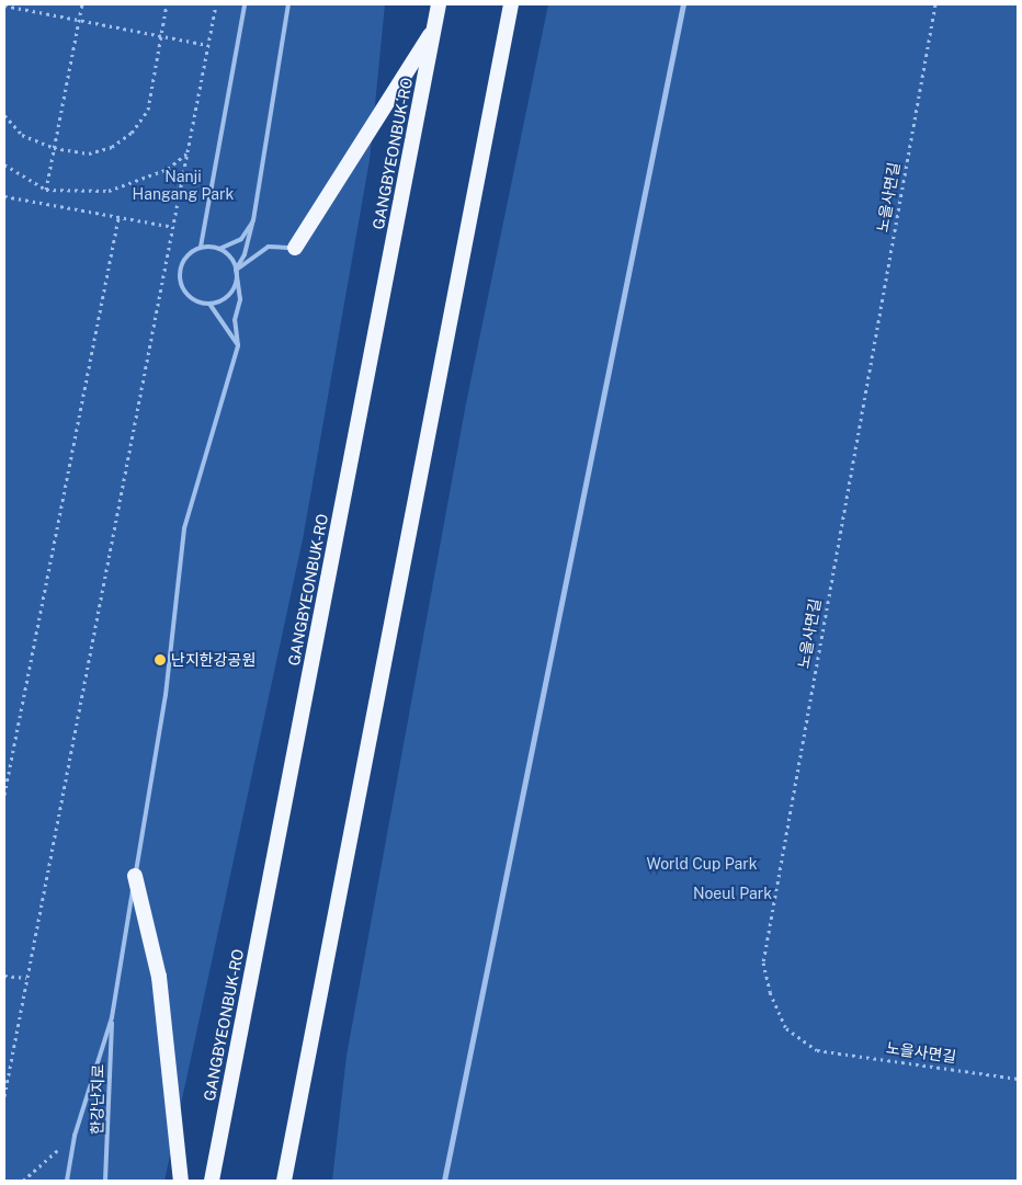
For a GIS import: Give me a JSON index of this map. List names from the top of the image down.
{
  "streets": {
    "highway": ["GANGBYEONBUK-RO"],
    "lane": ["한강난지로"],
    "path": ["노을사면길"]
  },
  "parks": ["Nanji Hangang Park", "World Cup Park", "Noeul Park"],
  "places": ["난지한강공원"]
}
